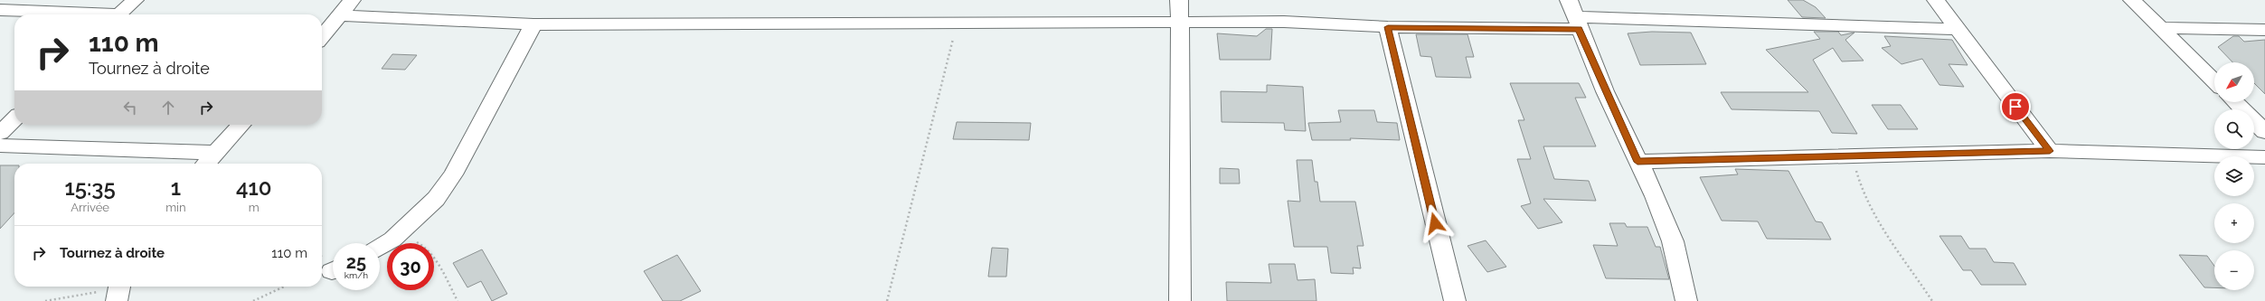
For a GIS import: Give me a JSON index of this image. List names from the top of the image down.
{
  "north": "bottom left",
  "page": {
    "turn": ["110 m", "Tournez à droite"],
    "map_buttons": ["+", "−"],
    "eta": [
      "15:35",
      "Arrivée",
      "1",
      "min",
      "410",
      "m"
    ],
    "list": [
      {
        "name": "Tournez à droite",
        "value": "110 m"
      }
    ],
    "speed": "25 km/h",
    "limit": "30"
  }
}
